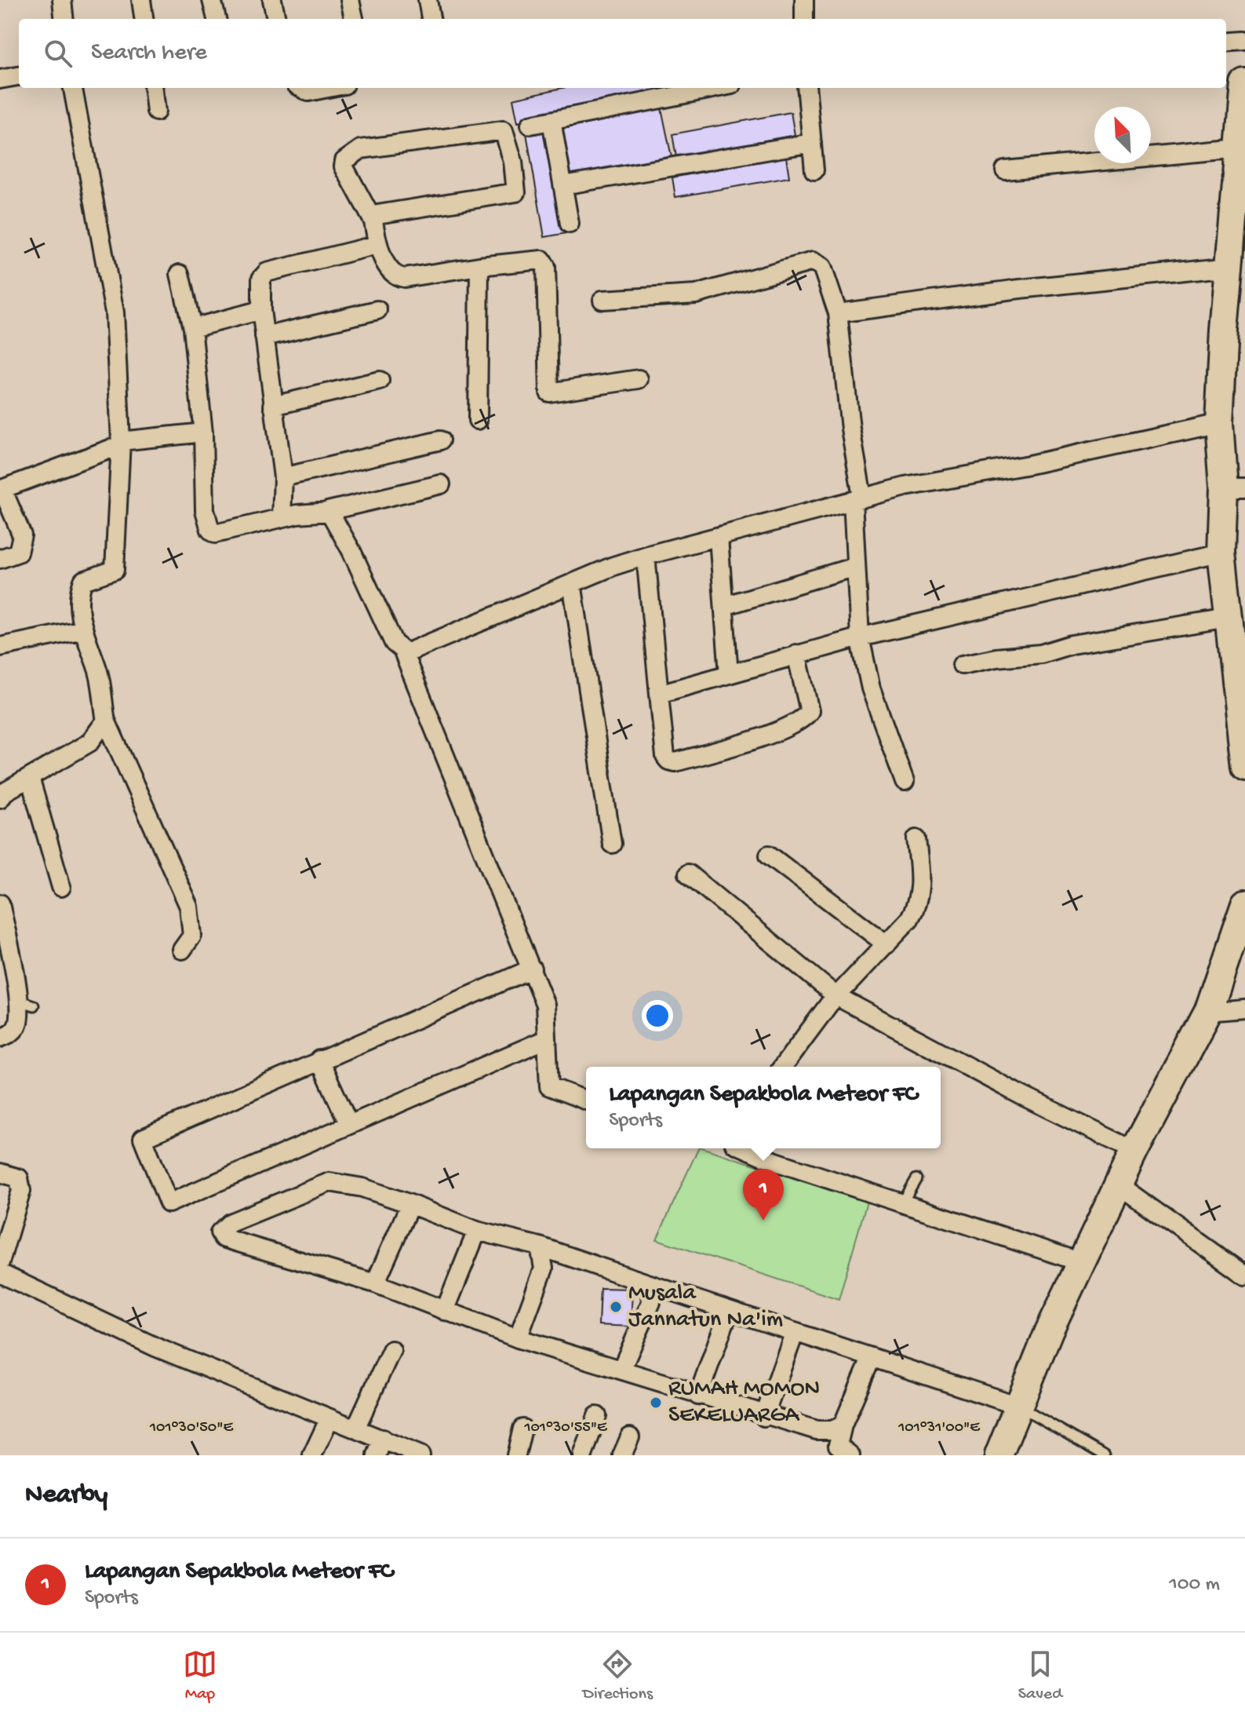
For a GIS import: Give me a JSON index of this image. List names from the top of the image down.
{
  "places": ["Musala Jannatun Na'im", "RUMAH MOMON SEKELUARGA"],
  "north": "top left",
  "page": {
    "search": "Search here",
    "popup": ["Lapangan Sepakbola Meteor FC", "Sports"],
    "pins": "1",
    "heading": "Nearby",
    "list": [
      {
        "mark": "1",
        "name": "Lapangan Sepakbola Meteor FC",
        "note": "Sports",
        "value": "100 m"
      }
    ],
    "nav": ["Map", "Directions", "Saved"]
  },
  "coordinates": ["101°30'50\"E", "101°30'55\"E", "101°31'00\"E"]
}
